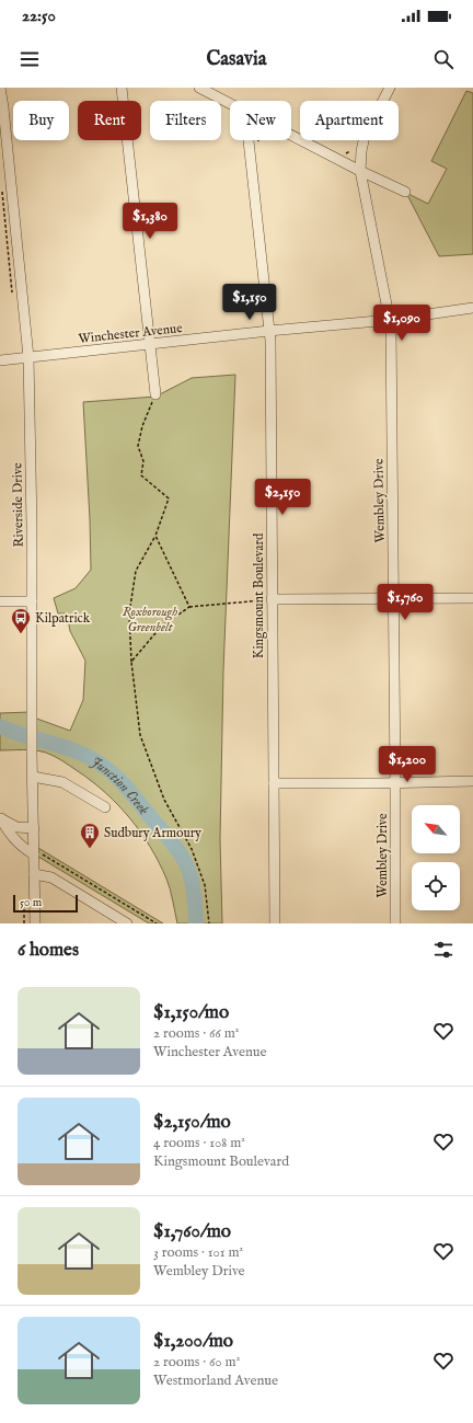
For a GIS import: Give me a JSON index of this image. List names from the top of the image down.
{
  "streets": {
    "street": [
      "Winchester Avenue",
      "Wembley Drive",
      "Riverside Drive",
      "Kingsmount Boulevard"
    ]
  },
  "crossings": [
    ["Winchester Avenue", "Wembley Drive"],
    ["Winchester Avenue", "Riverside Drive"],
    ["Winchester Avenue", "Kingsmount Boulevard"]
  ],
  "water": ["Junction Creek"],
  "parks": ["Roxborough Greenbelt"],
  "places": {
    "bus stop": ["Kilpatrick"],
    "building": ["Sudbury Armoury"]
  },
  "scale_bar": "50 m",
  "north": "top left",
  "page": {
    "status": "22:50",
    "header": "Casavia",
    "chip": [
      "Buy",
      "Rent",
      "Filters",
      "New",
      "Apartment"
    ],
    "price": [
      "$1,380",
      "$1,150",
      "$1,090",
      "$2,150",
      "$1,760",
      "$1,200"
    ],
    "scale": "50 m",
    "heading": "6 homes",
    "list": [
      {
        "name": "$1,150/mo",
        "note": "2 rooms · 66 m² · Winchester Avenue"
      },
      {
        "name": "$2,150/mo",
        "note": "4 rooms · 108 m² · Kingsmount Boulevard"
      },
      {
        "name": "$1,760/mo",
        "note": "3 rooms · 101 m² · Wembley Drive"
      },
      {
        "name": "$1,200/mo",
        "note": "2 rooms · 60 m² · Westmorland Avenue"
      }
    ]
  }
}
